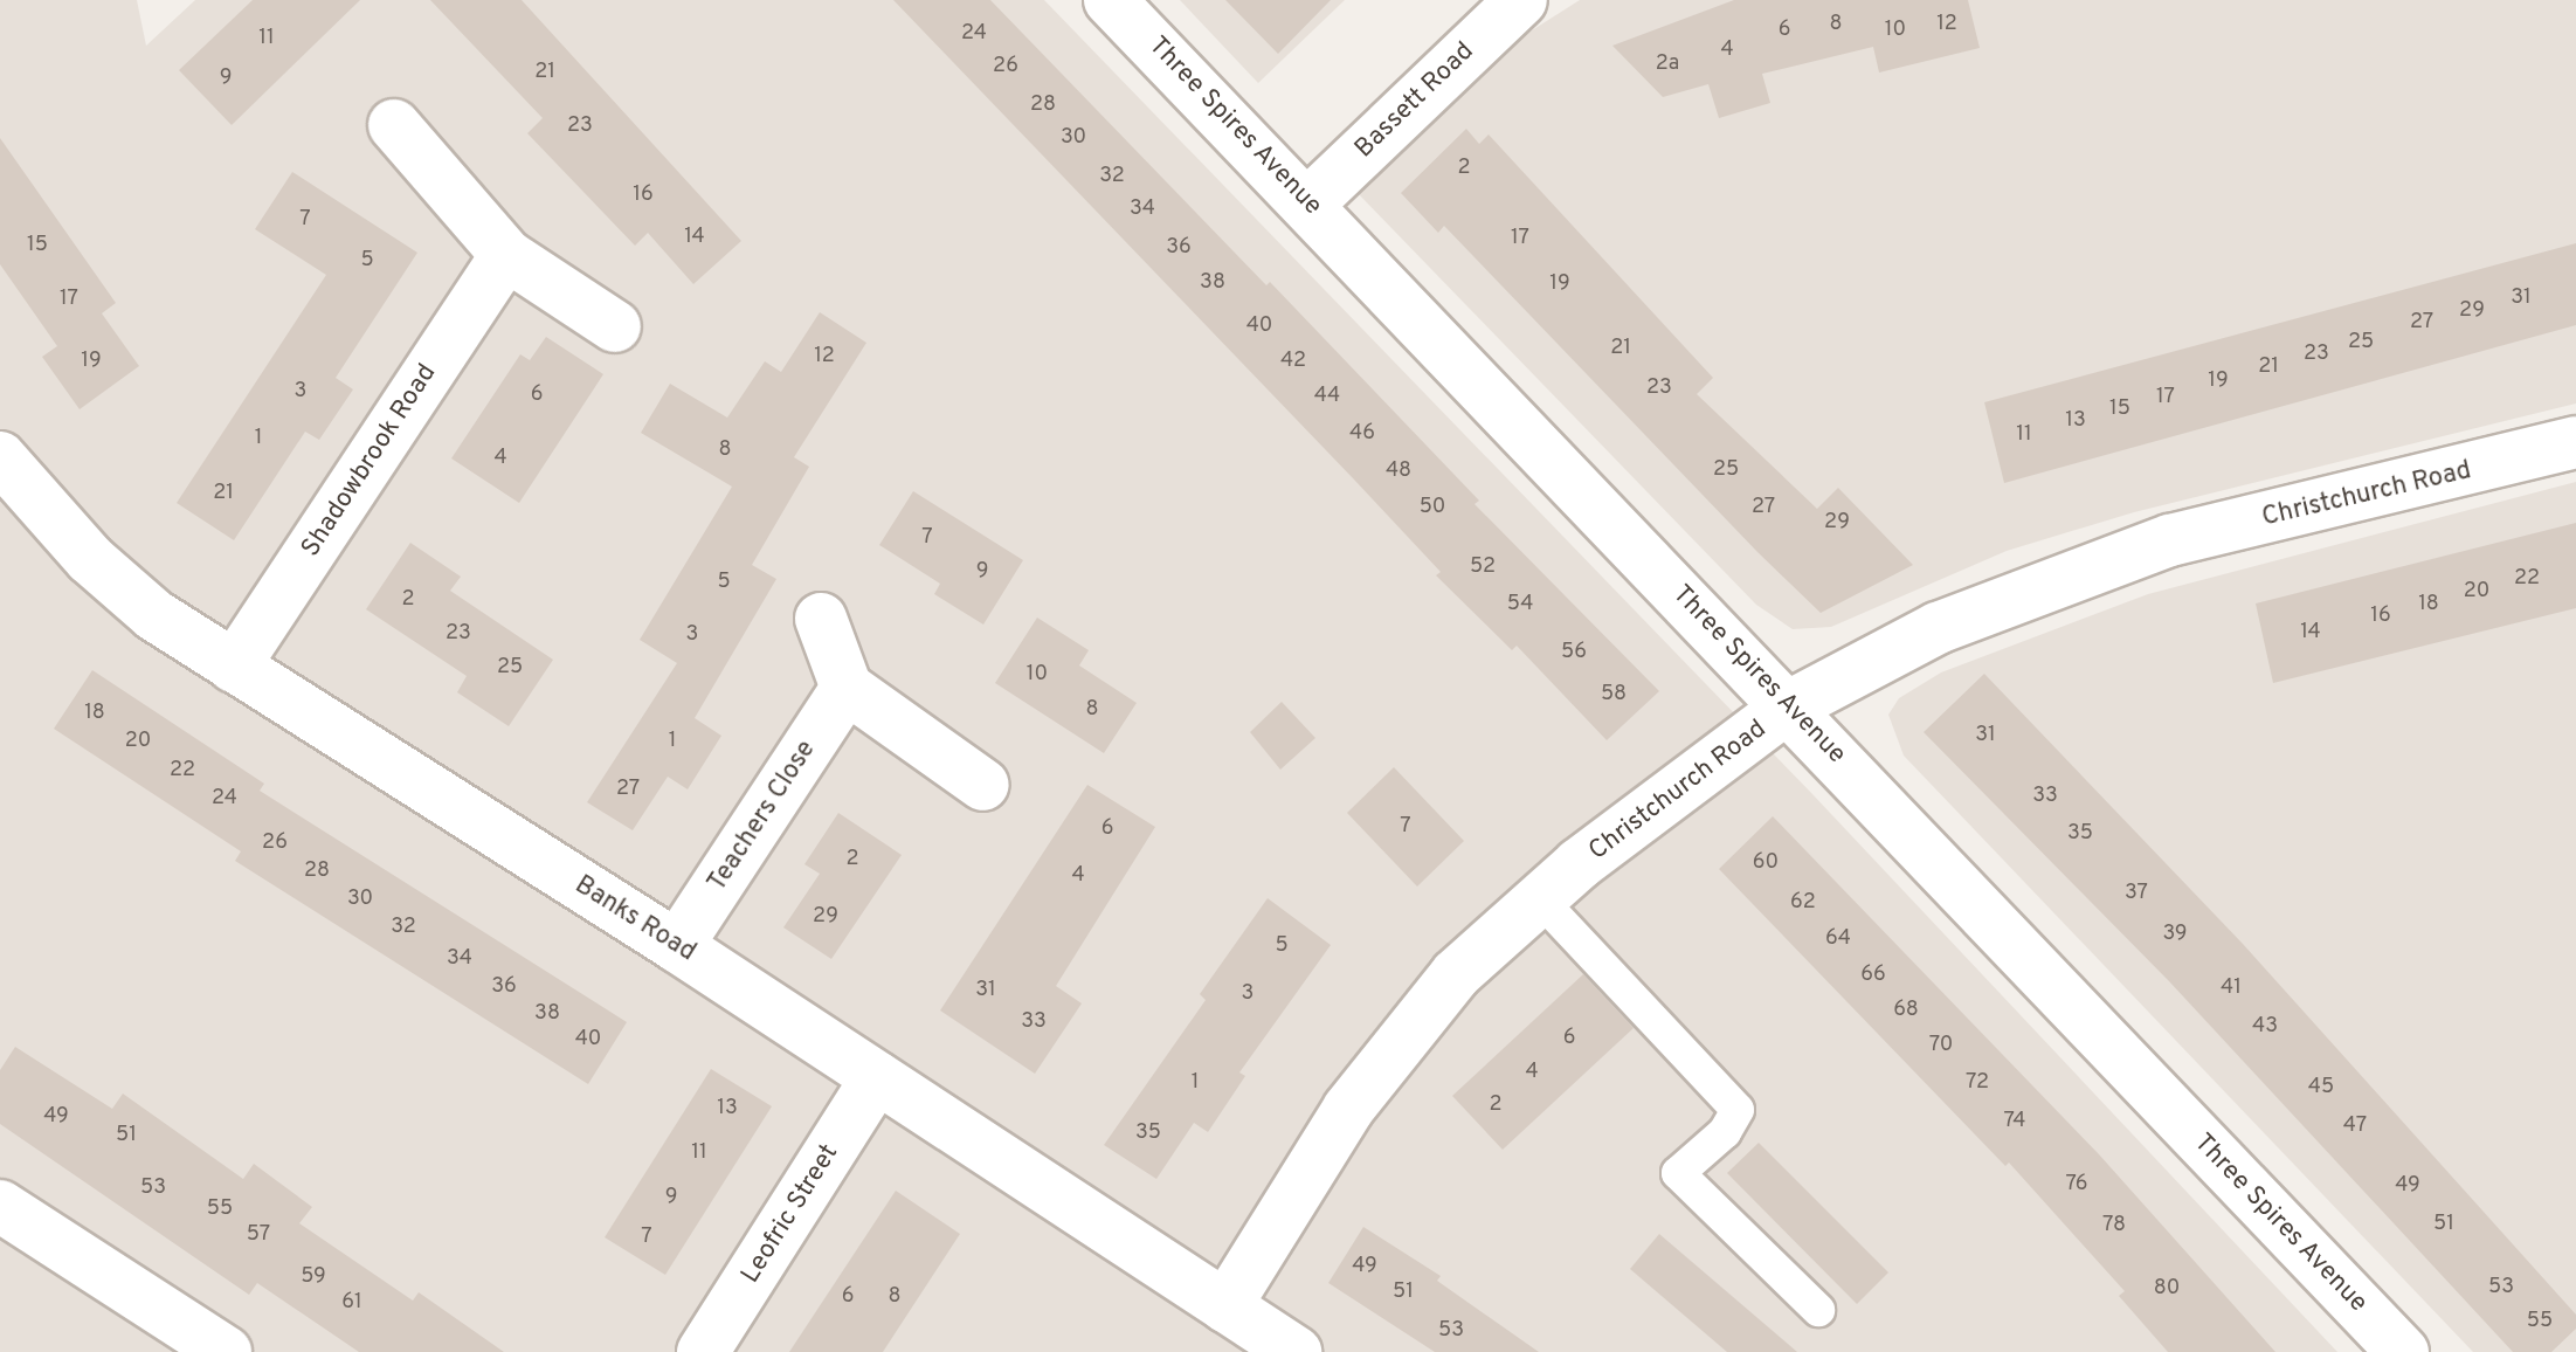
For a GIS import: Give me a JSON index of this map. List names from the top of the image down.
{
  "streets": {
    "street": [
      "Bassett Road",
      "Three Spires Avenue",
      "Shadowbrook Road",
      "Christchurch Road",
      "Teachers Close",
      "Banks Road",
      "Leofric Street"
    ]
  },
  "crossings": [
    ["Bassett Road", "Three Spires Avenue"],
    ["Three Spires Avenue", "Christchurch Road"],
    ["Shadowbrook Road", "Banks Road"],
    ["Christchurch Road", "Banks Road"],
    ["Teachers Close", "Banks Road"],
    ["Banks Road", "Leofric Street"]
  ],
  "house_numbers": [
    "8",
    "12",
    "6",
    "10",
    "24",
    "11",
    "4",
    "2a",
    "26",
    "21",
    "9",
    "28",
    "23",
    "30",
    "2",
    "32",
    "16",
    "34",
    "7",
    "14",
    "17",
    "15",
    "36",
    "5",
    "38",
    "19",
    "31",
    "17",
    "29",
    "27",
    "40",
    "25",
    "21",
    "23",
    "12",
    "19",
    "42",
    "21",
    "19",
    "23",
    "3",
    "6",
    "44",
    "17",
    "15",
    "13",
    "46",
    "11",
    "1",
    "8",
    "4",
    "25",
    "48",
    "21",
    "50",
    "27",
    "29",
    "7",
    "52",
    "9",
    "22",
    "5",
    "20",
    "2",
    "54",
    "18",
    "16",
    "14",
    "23",
    "3",
    "56",
    "25",
    "10",
    "58",
    "8",
    "18",
    "31",
    "20",
    "1",
    "22",
    "27",
    "33",
    "24",
    "7",
    "6",
    "35",
    "26",
    "2",
    "60",
    "28",
    "4",
    "37",
    "30",
    "62",
    "29",
    "32",
    "39",
    "64",
    "5",
    "34",
    "66",
    "36",
    "41",
    "31",
    "3",
    "68",
    "38",
    "33",
    "43",
    "6",
    "40",
    "70",
    "4",
    "1",
    "72",
    "45",
    "2",
    "13",
    "49",
    "74",
    "47",
    "35",
    "51",
    "11",
    "76",
    "49",
    "53",
    "9",
    "55",
    "51",
    "78",
    "57",
    "7",
    "49",
    "59",
    "53",
    "80",
    "51",
    "6",
    "8",
    "61",
    "55",
    "53"
  ]
}
